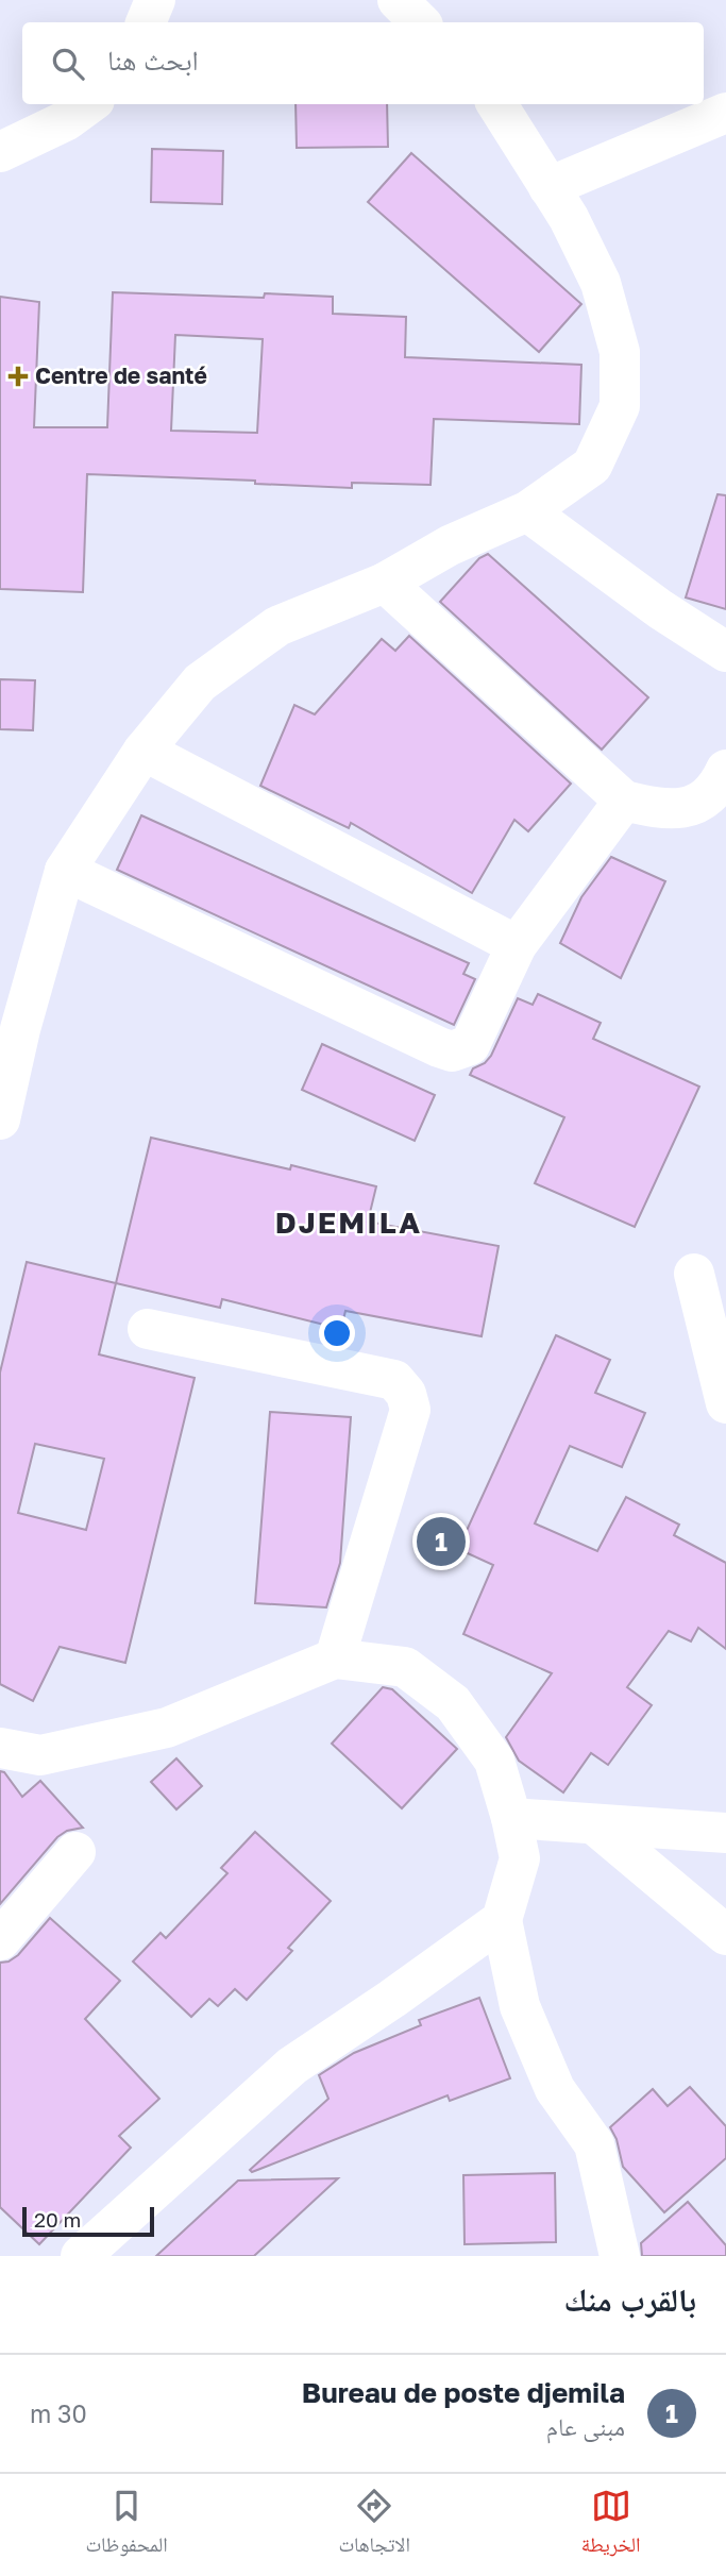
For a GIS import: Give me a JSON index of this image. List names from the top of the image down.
{
  "districts": ["DJEMILA"],
  "places": {
    "health": ["Centre de santé"]
  },
  "scale_bar": "20 m",
  "page": {
    "search": "ابحث هنا",
    "pins": "1",
    "scale": "20 m",
    "heading": "بالقرب منك",
    "list": [
      {
        "mark": "1",
        "name": "Bureau de poste djemila",
        "note": "مبنى عام",
        "value": "30 m"
      }
    ],
    "nav": ["الخريطة", "الاتجاهات", "المحفوظات"]
  }
}
